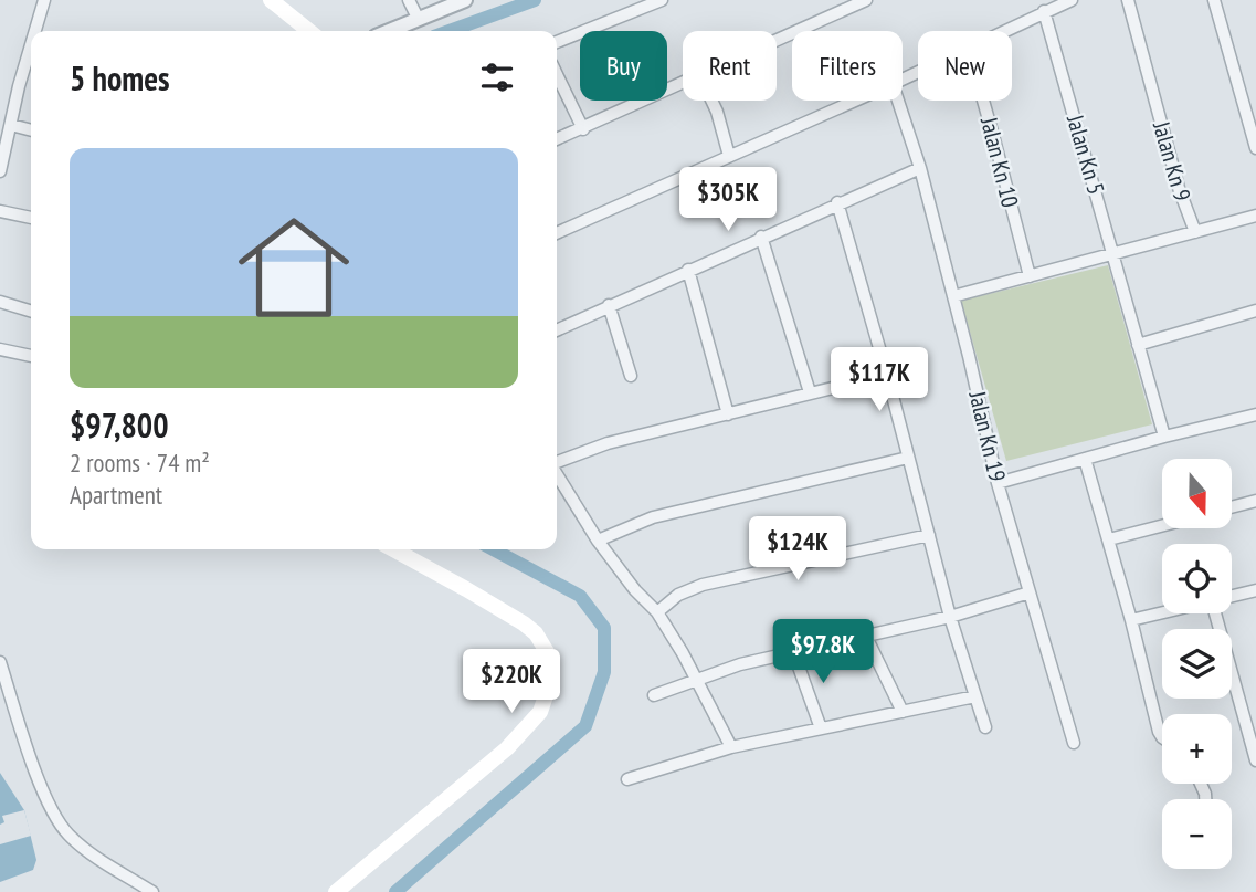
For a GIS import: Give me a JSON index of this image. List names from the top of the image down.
{
  "streets": {
    "street": [
      "Jalan Kn 5",
      "Jalan Kn 9",
      "Jalan Kn 10",
      "Jalan Kn 19"
    ]
  },
  "north": "bottom",
  "page": {
    "chip": [
      "Buy",
      "Rent",
      "Filters",
      "New"
    ],
    "heading": "5 homes",
    "list": [
      {
        "name": "$97,800",
        "note": "2 rooms · 74 m² · Apartment"
      }
    ],
    "price": [
      "$305K",
      "$117K",
      "$124K",
      "$97.8K",
      "$220K"
    ],
    "map_buttons": ["+", "−"]
  }
}
